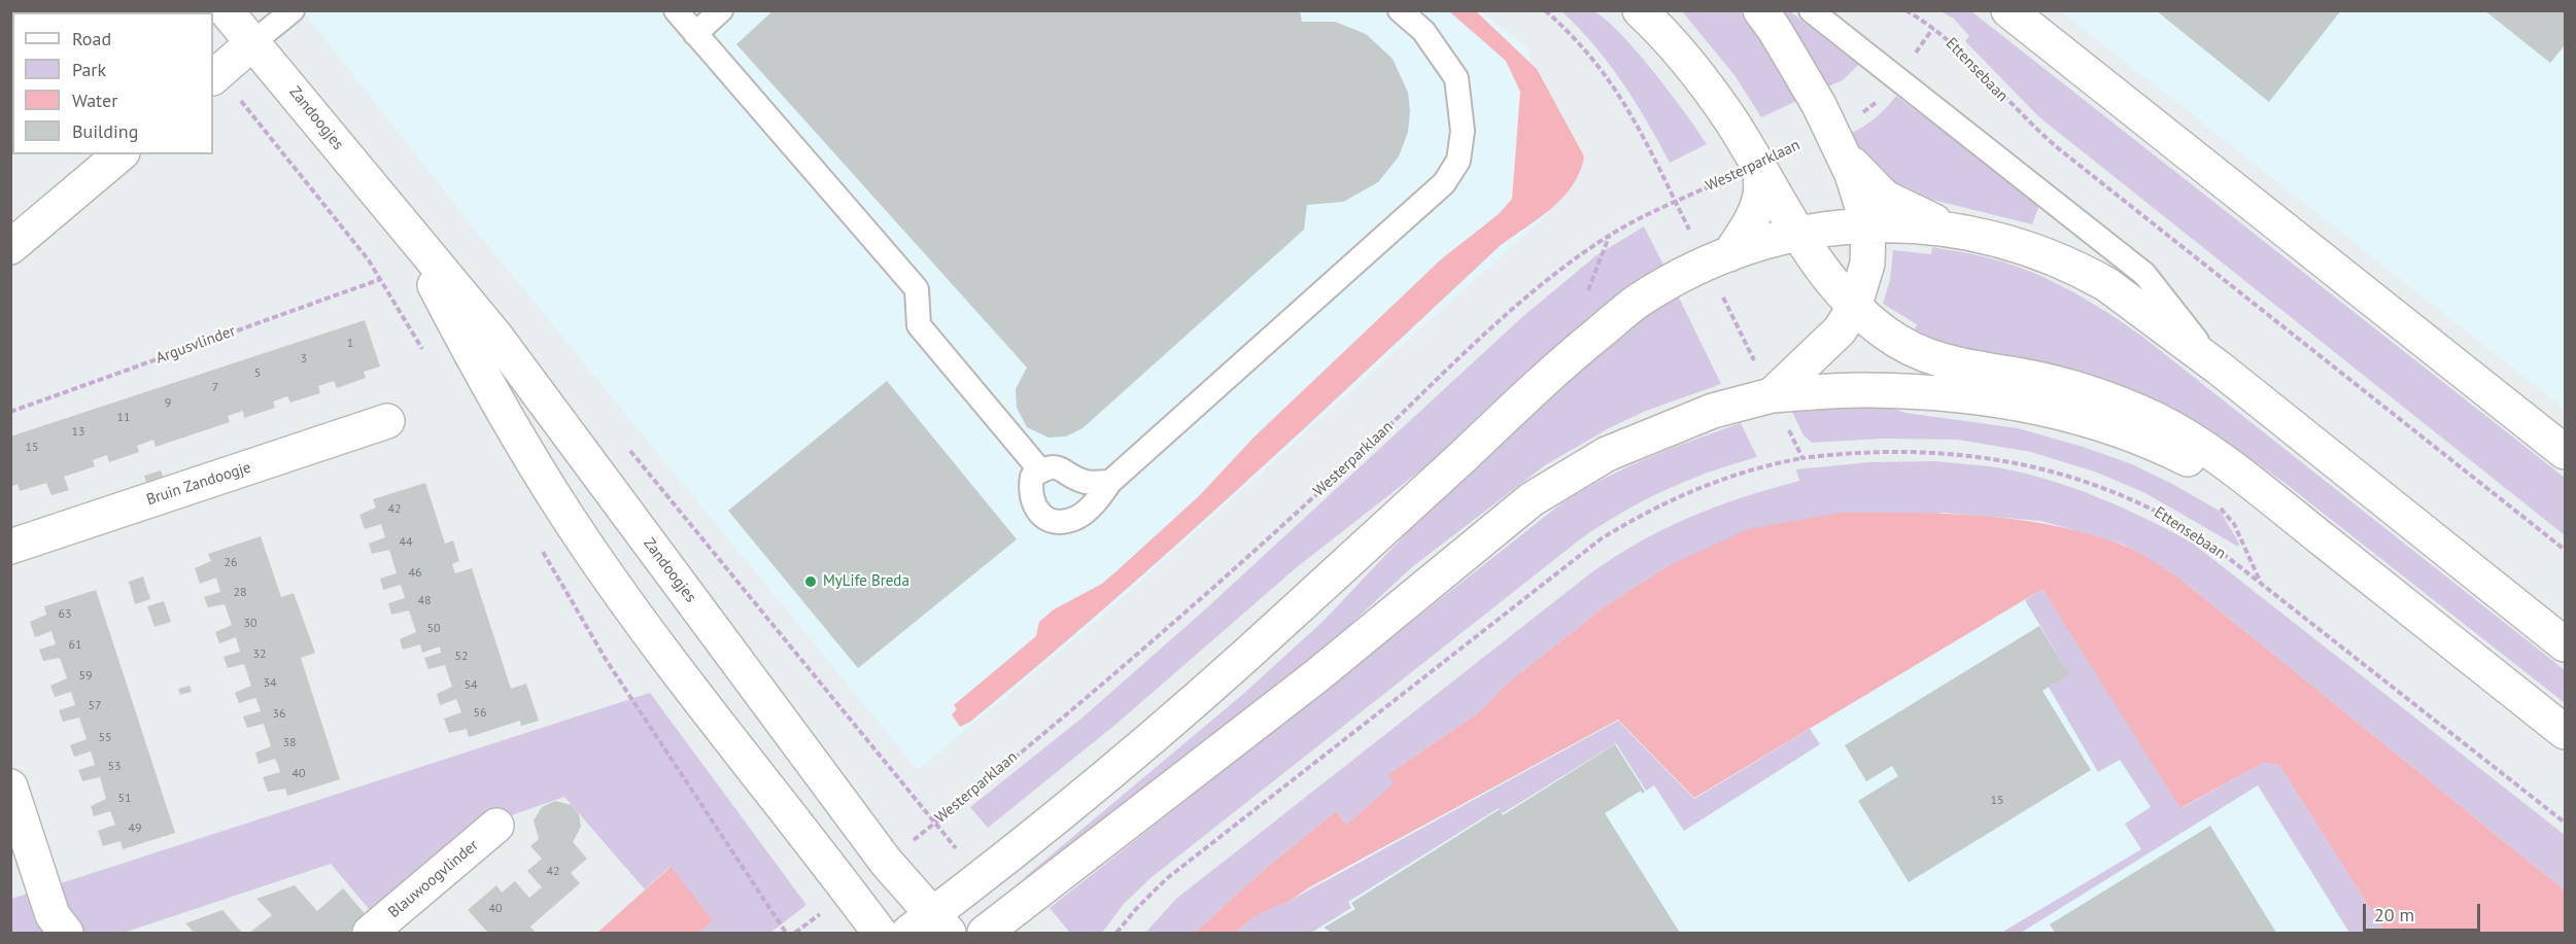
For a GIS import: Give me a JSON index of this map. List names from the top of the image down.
{
  "streets": {
    "main road": ["Zandoogjes", "Bruin Zandoogje", "Blauwoogvlinder"],
    "path": ["Ettensebaan", "Westerparklaan", "Argusvlinder"]
  },
  "crossings": [
    ["Zandoogjes", "Westerparklaan"]
  ],
  "places": ["MyLife Breda"],
  "house_numbers": [
    "1",
    "3",
    "5",
    "7",
    "9",
    "11",
    "13",
    "15",
    "42",
    "44",
    "26",
    "46",
    "28",
    "48",
    "63",
    "30",
    "50",
    "61",
    "32",
    "52",
    "59",
    "34",
    "54",
    "57",
    "56",
    "36",
    "55",
    "38",
    "53",
    "40",
    "51",
    "15",
    "49",
    "42",
    "40"
  ],
  "legend": [
    "Road",
    "Park",
    "Water",
    "Building"
  ],
  "scale_bar": "20 m"
}
